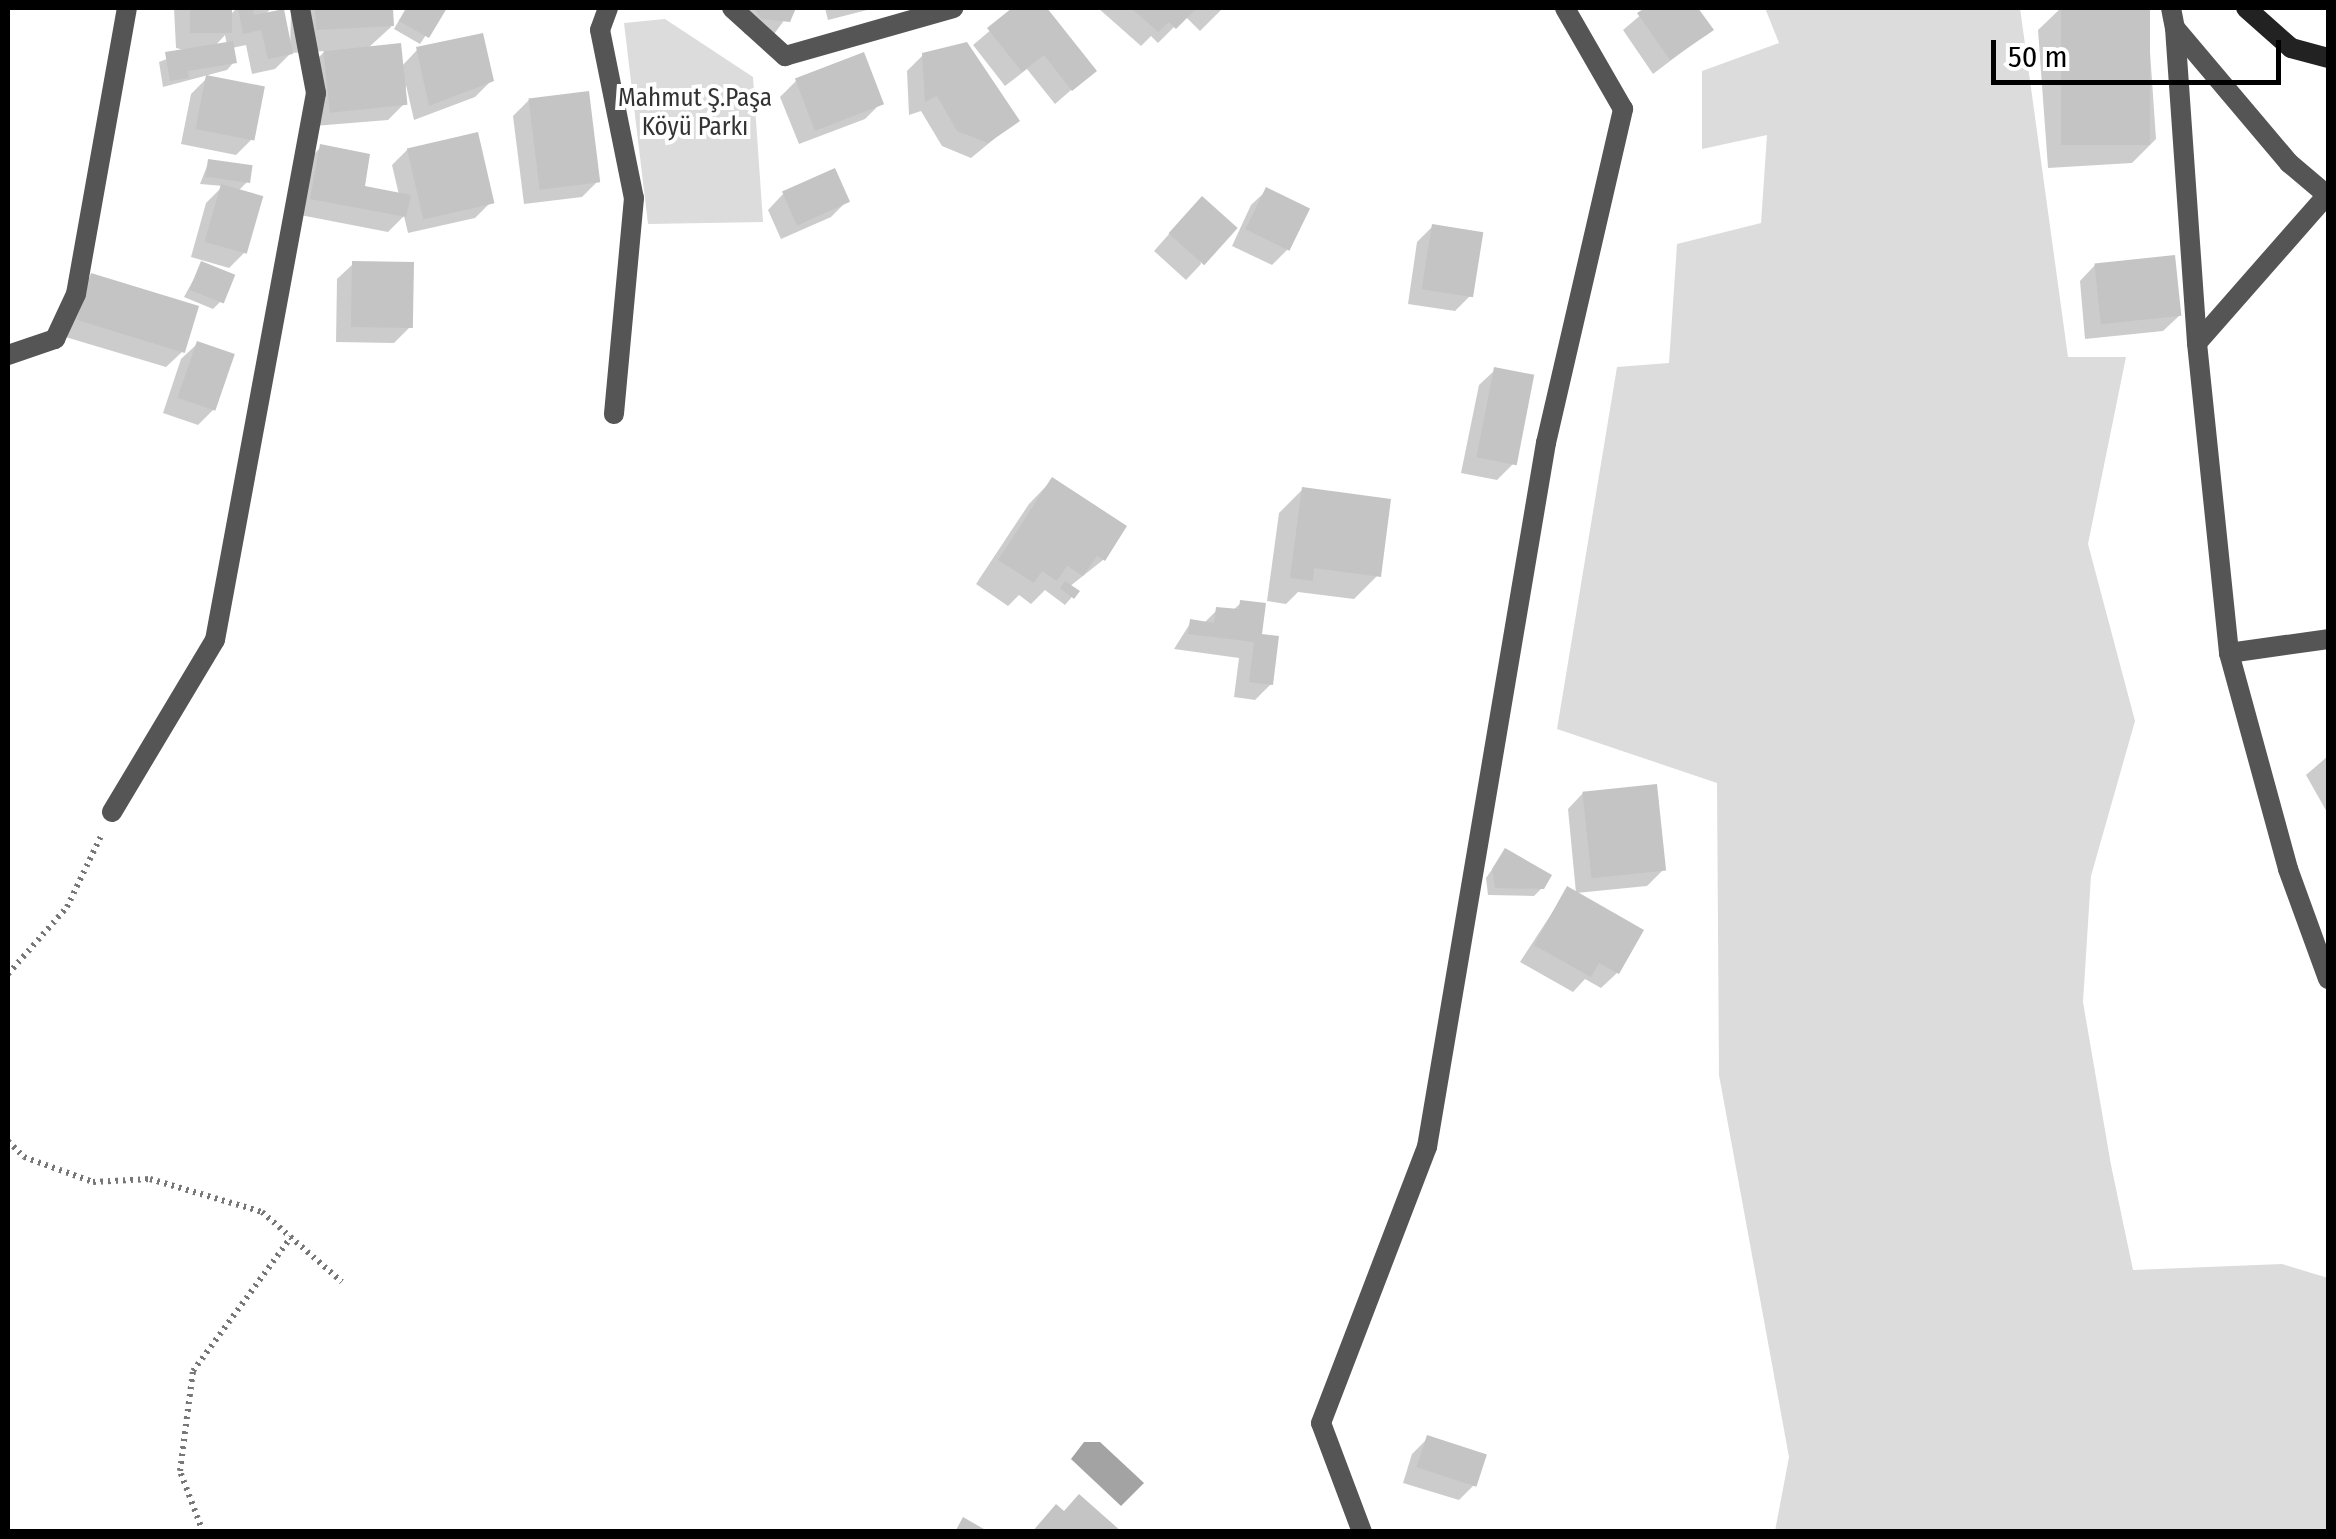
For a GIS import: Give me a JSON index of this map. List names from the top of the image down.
{
  "parks": ["Mahmut Ş.Paşa Köyü Parkı"],
  "scale_bar": "50 m"
}
